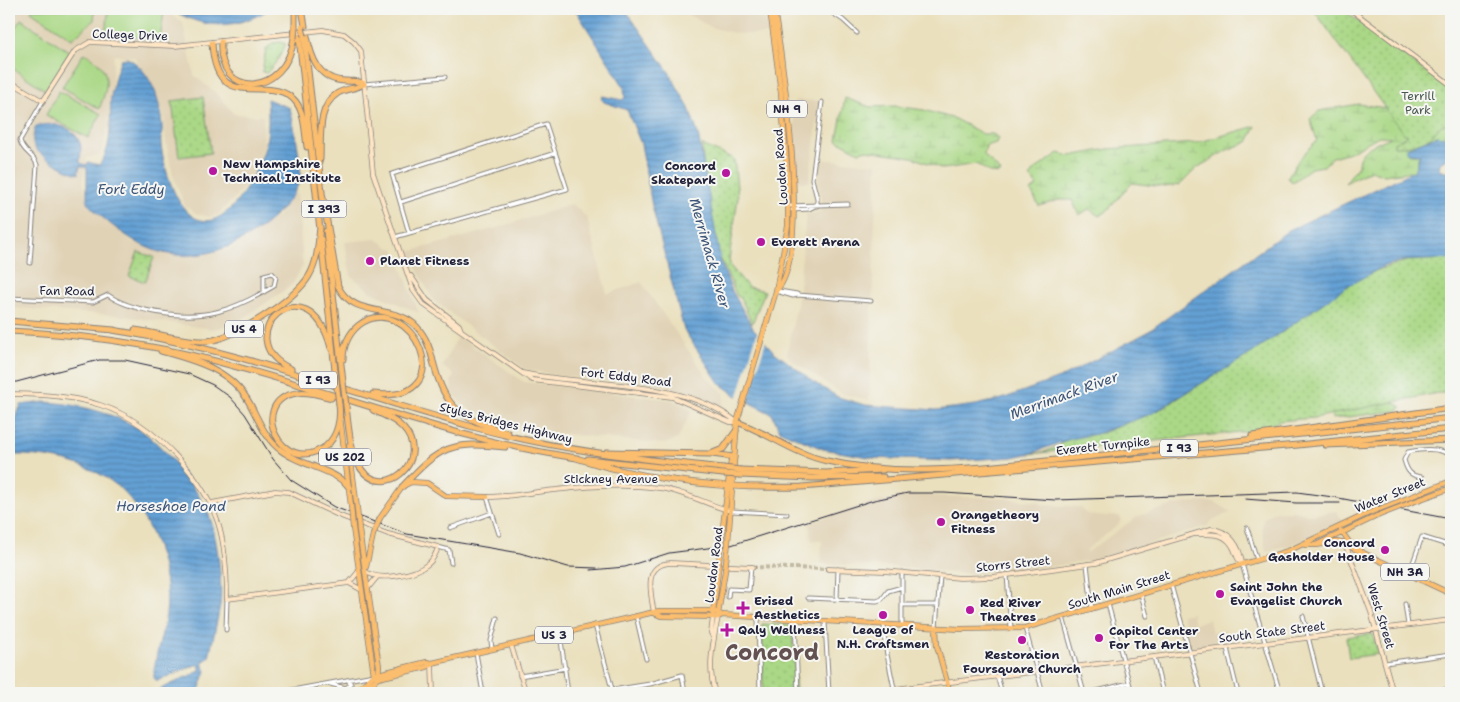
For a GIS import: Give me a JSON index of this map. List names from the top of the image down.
{
  "streets": {
    "highway": [
      "I 393",
      "US 4",
      "I 93",
      "Styles Bridges Highway",
      "Everett Turnpike"
    ],
    "main road": [
      "NH 9",
      "Loudon Road",
      "US 202",
      "Water Street",
      "NH 3A",
      "South Main Street",
      "US 3"
    ],
    "street": [
      "College Drive",
      "Fan Road",
      "Fort Eddy Road",
      "Stickney Avenue",
      "Storrs Street",
      "West Street",
      "South State Street"
    ]
  },
  "crossings": [
    ["College Drive", "Fort Eddy Road"],
    ["Loudon Road", "Fort Eddy Road"],
    ["Loudon Road", "Stickney Avenue"],
    ["Loudon Road", "US 3"],
    ["I 393", "US 4"],
    ["I 393", "US 202"],
    ["US 4", "I 93"],
    ["US 4", "Styles Bridges Highway"],
    ["I 93", "Styles Bridges Highway"],
    ["Styles Bridges Highway", "Everett Turnpike"],
    ["US 202", "US 3"],
    ["Water Street", "NH 3A"],
    ["Water Street", "South Main Street"],
    ["Storrs Street", "South Main Street"],
    ["NH 3A", "South Main Street"],
    ["NH 3A", "West Street"],
    ["South Main Street", "US 3"],
    ["West Street", "South State Street"]
  ],
  "districts": ["Concord"],
  "water": ["Fort Eddy", "Merrimack River", "Horseshoe Pond"],
  "parks": ["Terrill Park"],
  "places": {
    "other": [
      "New Hampshire Technical Institute",
      "Concord Skatepark",
      "Everett Arena",
      "Planet Fitness",
      "Orangetheory Fitness",
      "Concord Gasholder House",
      "Saint John the Evangelist Church",
      "Red River Theatres",
      "League of N.H. Craftsmen",
      "Capitol Center For The Arts",
      "Restoration Foursquare Church"
    ],
    "health": ["Erised Aesthetics", "Qaly Wellness"]
  }
}
